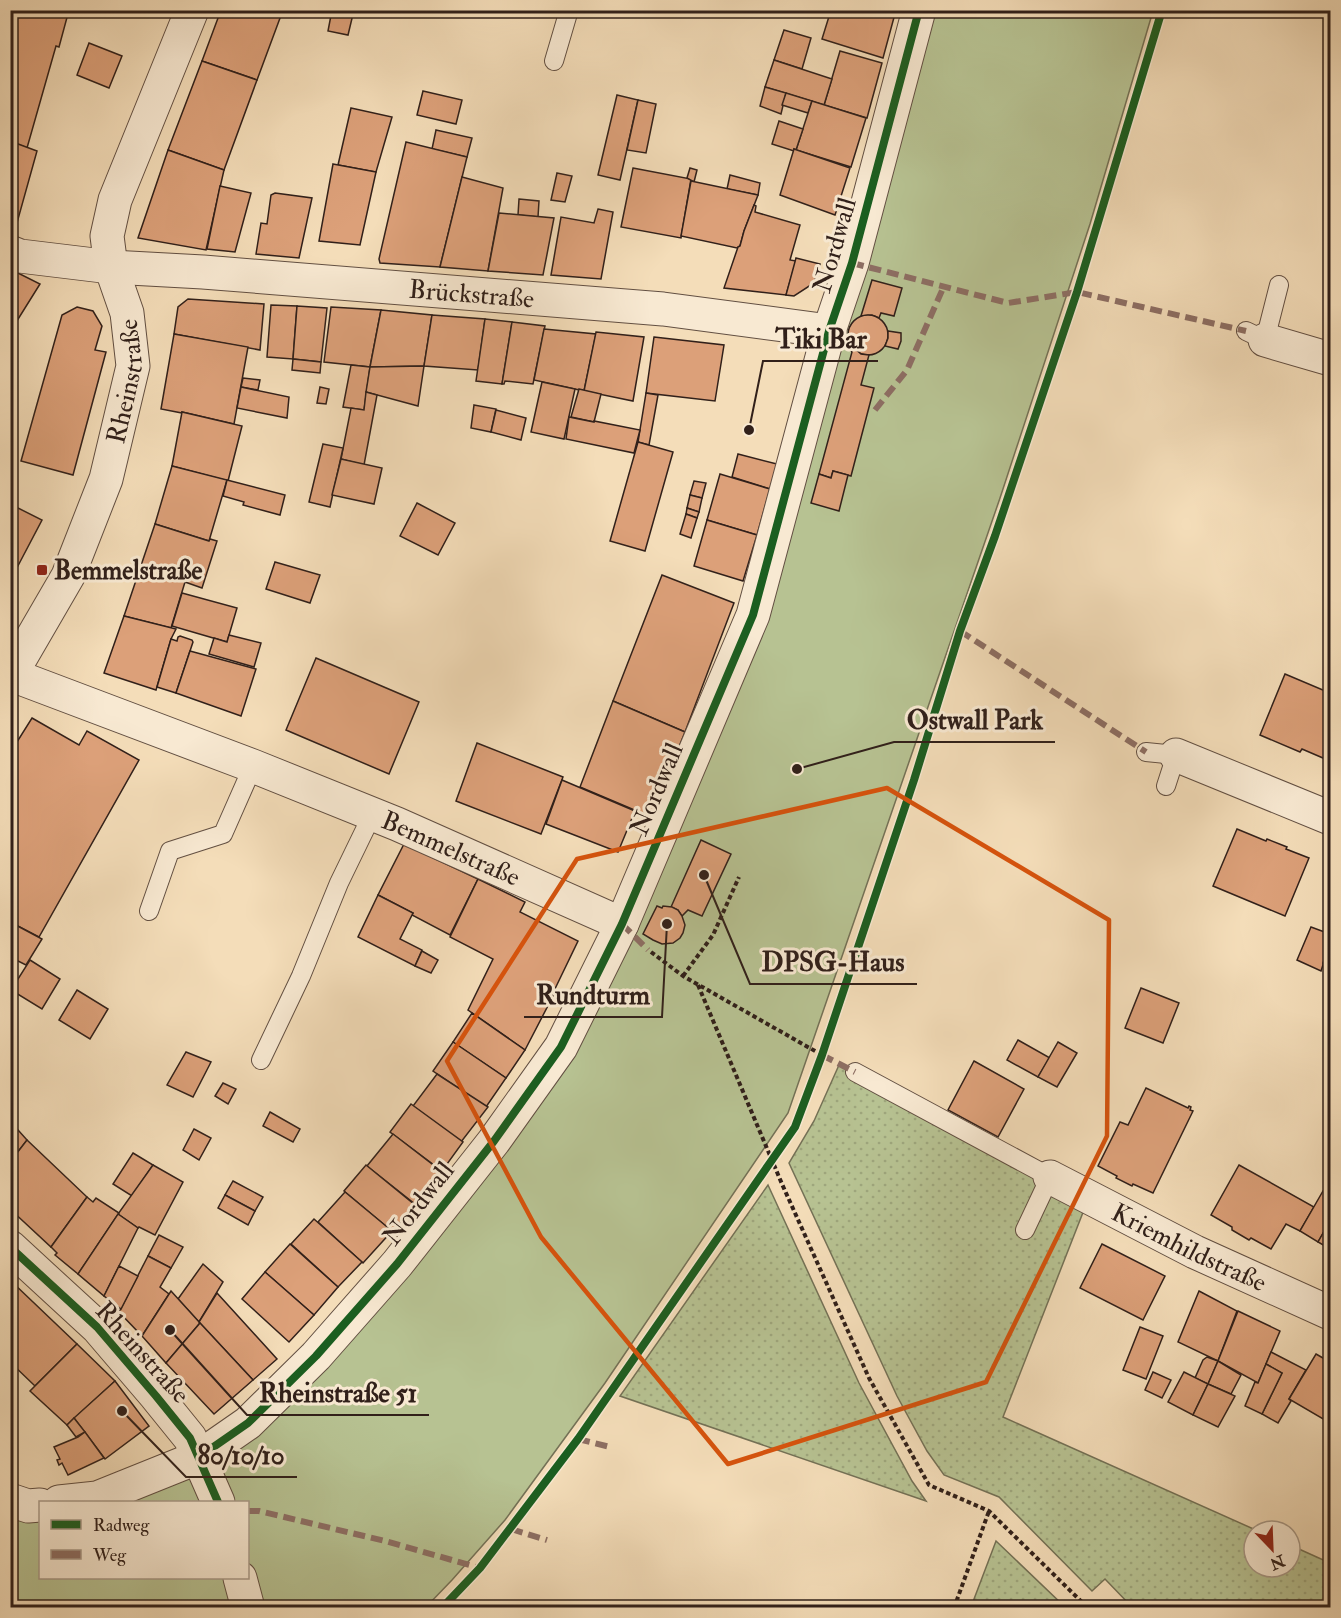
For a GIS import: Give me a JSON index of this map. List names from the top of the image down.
{
  "streets": {
    "street": [
      "Nordwall",
      "Brückstraße",
      "Rheinstraße",
      "Bemmelstraße",
      "Kriemhildstraße"
    ]
  },
  "crossings": [
    ["Nordwall", "Brückstraße"],
    ["Nordwall", "Rheinstraße"],
    ["Nordwall", "Bemmelstraße"],
    ["Brückstraße", "Rheinstraße"],
    ["Rheinstraße", "Bemmelstraße"]
  ],
  "places": {
    "other": [
      "Tiki Bar",
      "Ostwall Park",
      "DPSG-Haus",
      "Rundturm",
      "Rheinstraße 51",
      "80/10/10"
    ],
    "transit": ["Bemmelstraße"]
  },
  "legend": ["Radweg", "Weg"],
  "north": "bottom right"
}
